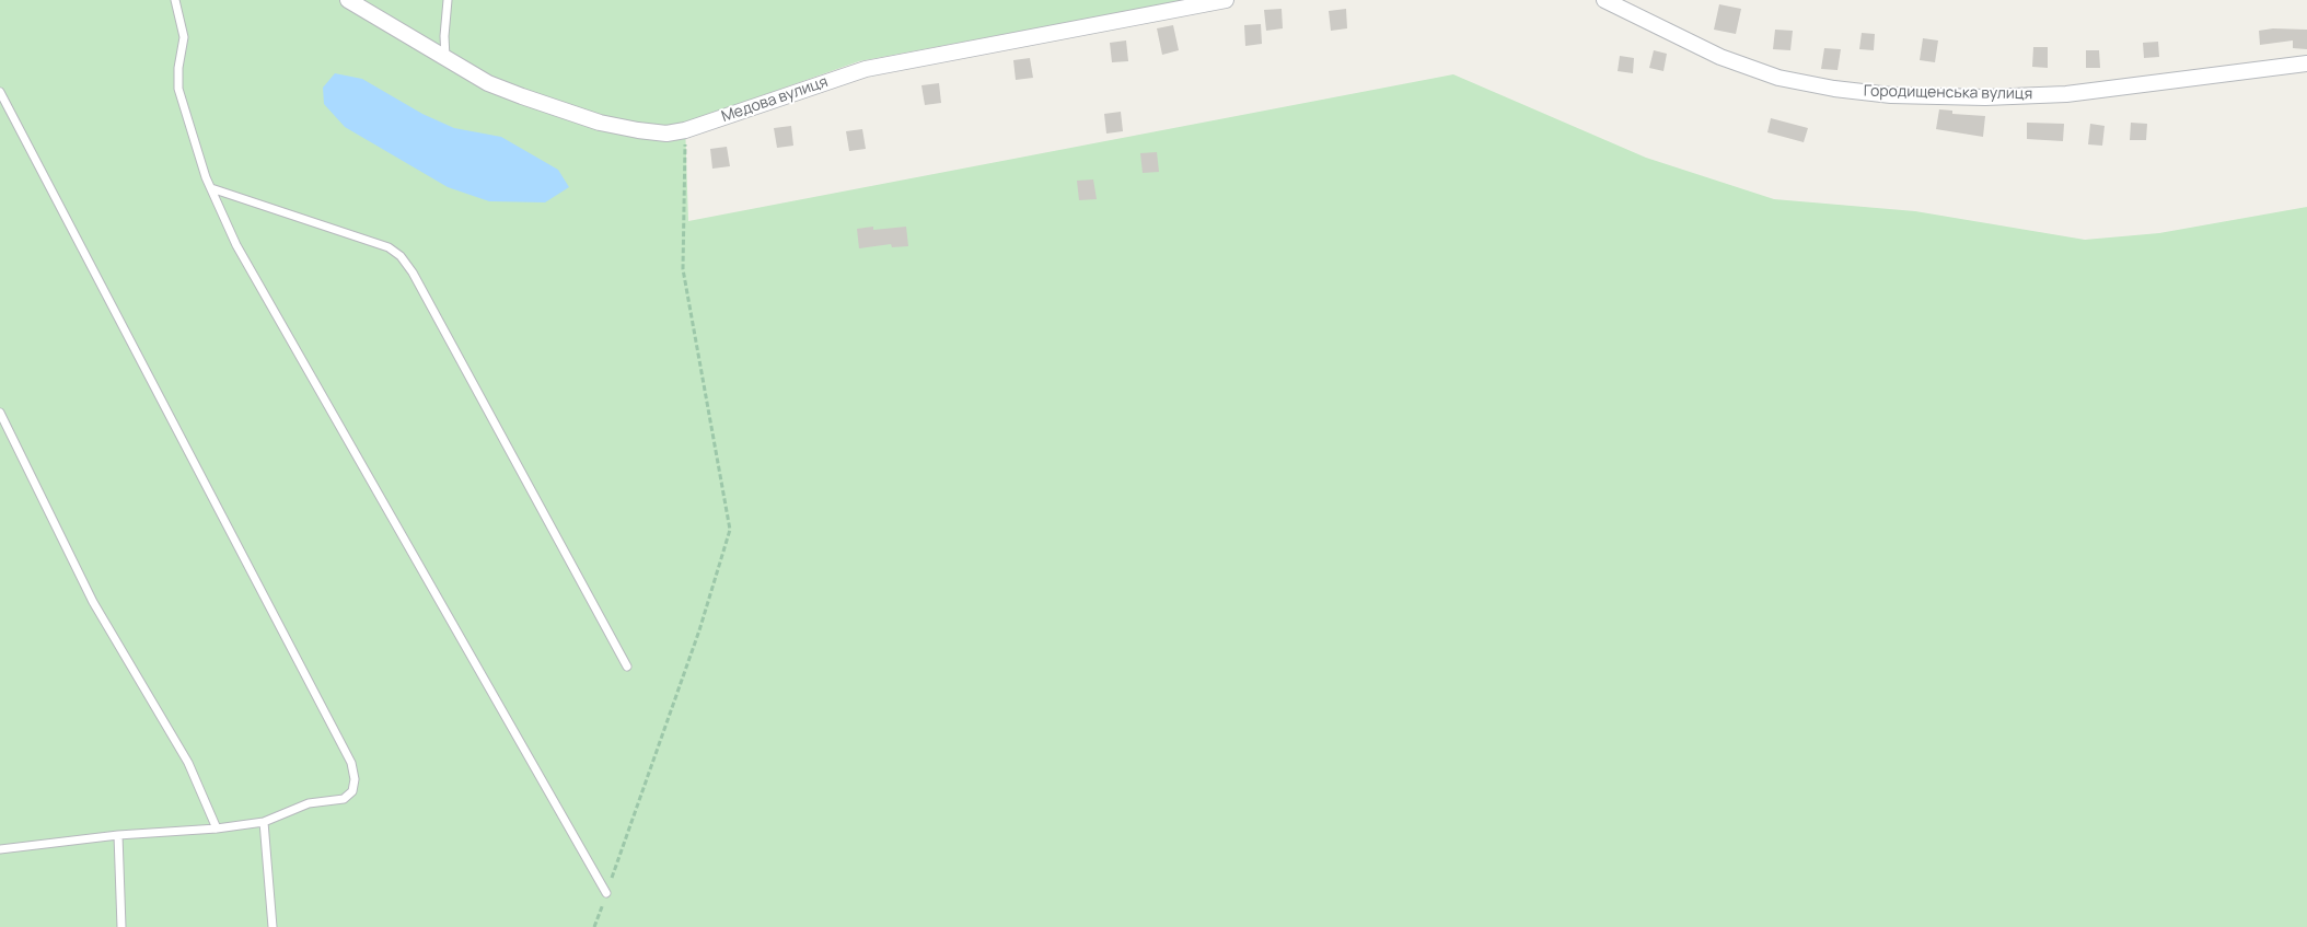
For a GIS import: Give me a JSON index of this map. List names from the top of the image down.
{
  "streets": {
    "street": ["Городищенська вулиця", "Медова вулиця"]
  }
}
